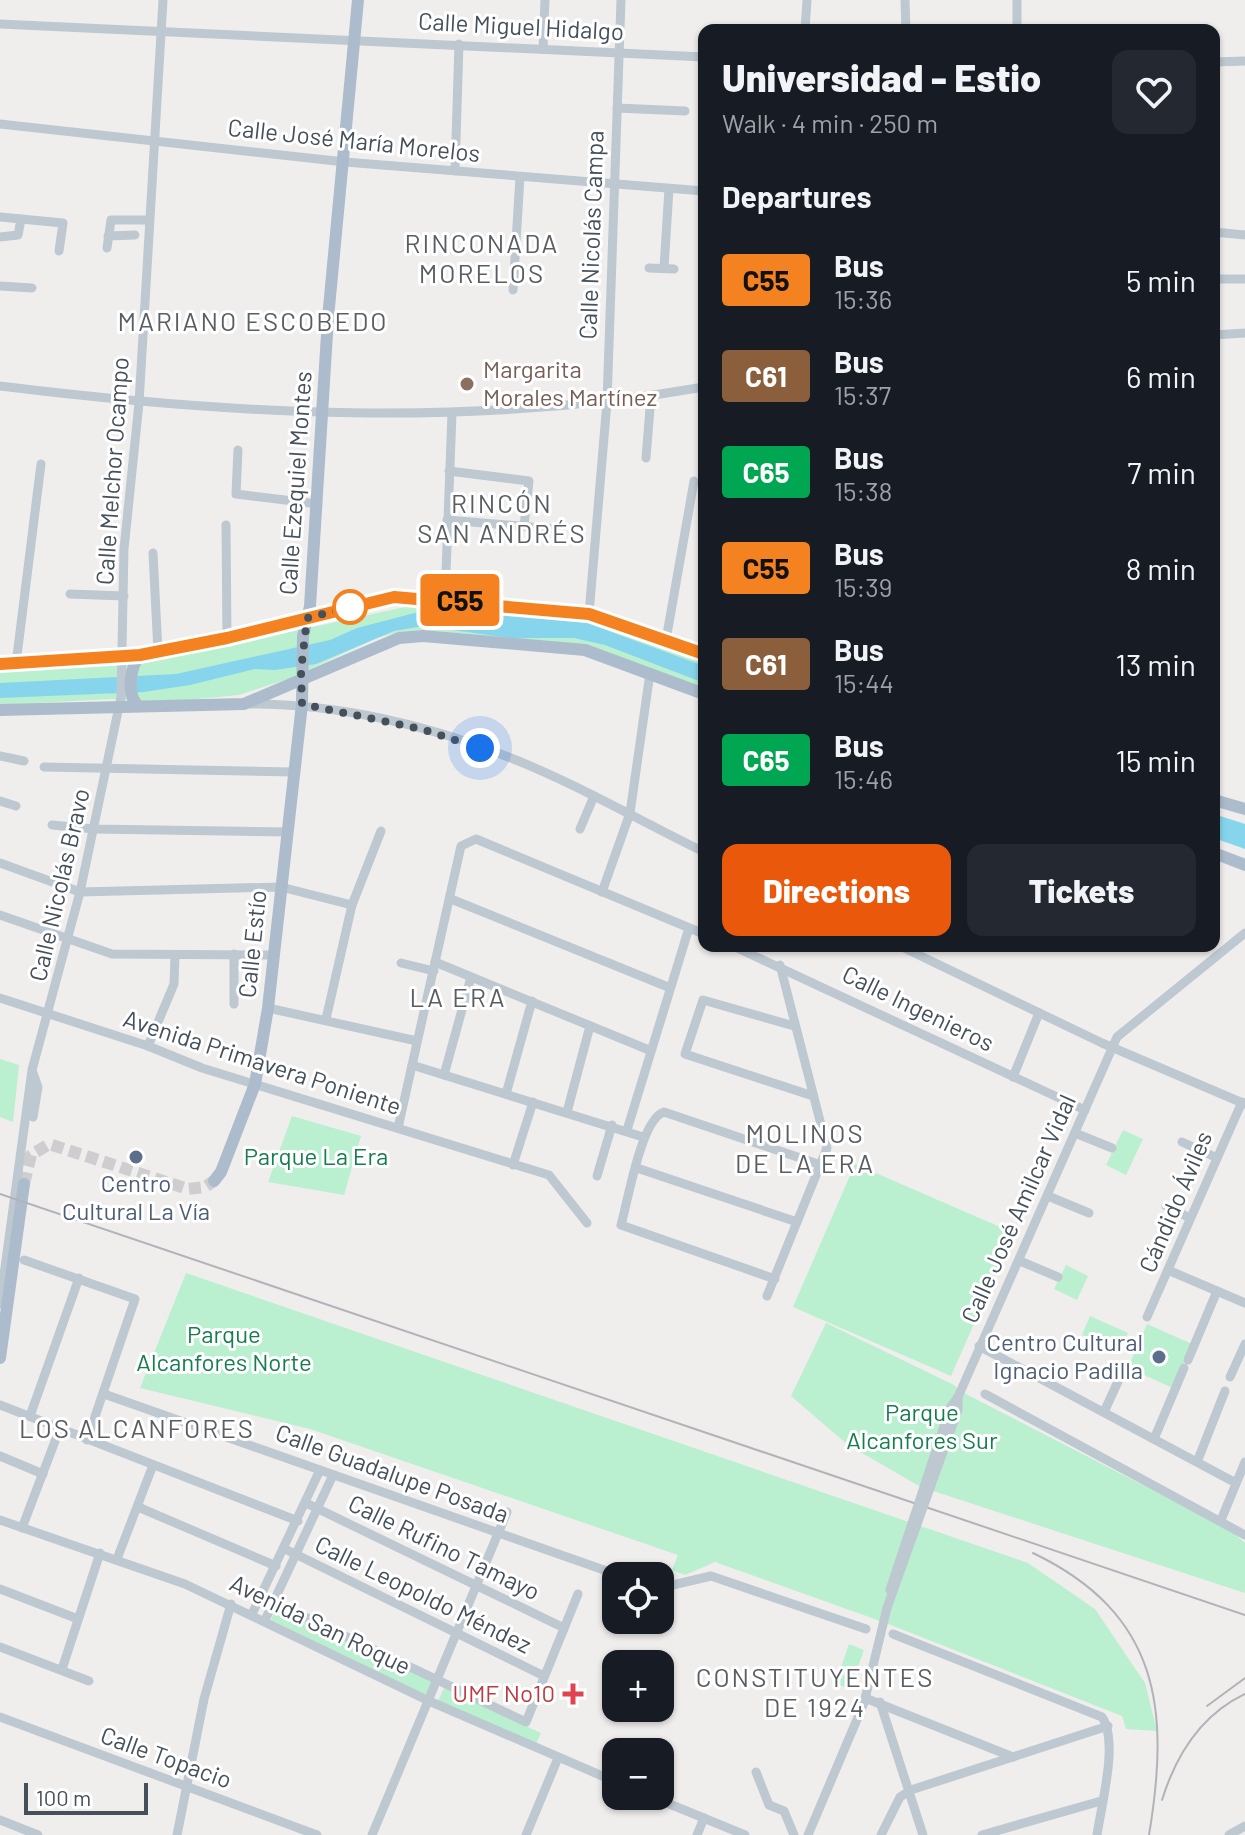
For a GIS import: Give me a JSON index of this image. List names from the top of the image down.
{
  "streets": {
    "main road": ["Calle Ezequiel Montes", "Calle Estío"],
    "street": [
      "Calle Miguel Hidalgo",
      "Calle José María Morelos",
      "Calle Nicolás Campa",
      "Calle Melchor Ocampo",
      "Calle Nicolás Bravo",
      "Calle Ingenieros",
      "Avenida Primavera Poniente",
      "Cándido Áviles",
      "Calle José Amilcar Vidal",
      "Calle Guadalupe Posada",
      "Calle Rufino Tamayo",
      "Calle Leopoldo Méndez",
      "Avenida San Roque",
      "Calle Topacio"
    ]
  },
  "crossings": [
    ["Calle Miguel Hidalgo", "Calle Nicolás Campa"],
    ["Calle Miguel Hidalgo", "Calle Melchor Ocampo"],
    ["Calle Miguel Hidalgo", "Calle Ezequiel Montes"],
    ["Calle José María Morelos", "Calle Nicolás Campa"],
    ["Calle José María Morelos", "Calle Melchor Ocampo"],
    ["Calle José María Morelos", "Calle Ezequiel Montes"],
    ["Calle Ezequiel Montes", "Calle Estío"],
    ["Calle Nicolás Bravo", "Avenida Primavera Poniente"],
    ["Calle Estío", "Avenida Primavera Poniente"],
    ["Calle Ingenieros", "Calle José Amilcar Vidal"]
  ],
  "districts": [
    "RINCONADA MORELOS",
    "MARIANO ESCOBEDO",
    "RINCÓN SAN ANDRÉS",
    "LA ERA",
    "MOLINOS DE LA ERA",
    "LOS ALCANFORES",
    "CONSTITUYENTES DE 1924"
  ],
  "parks": ["Parque La Era", "Parque Alcanfores Norte", "Parque Alcanfores Sur"],
  "places": {
    "other": ["Margarita Morales Martínez", "Centro Cultural La Vía", "Centro Cultural Ignacio Padilla"],
    "health": ["UMF No10"]
  },
  "lines": ["bus line C55"],
  "scale_bar": "100 m",
  "page": {
    "on_map": "C55",
    "heading": [
      ["Universidad - Estio", "Walk · 4 min · 250 m"],
      "Departures"
    ],
    "list": [
      {
        "mark": "C55",
        "name": "Bus",
        "note": "15:36",
        "value": "5 min"
      },
      {
        "mark": "C61",
        "name": "Bus",
        "note": "15:37",
        "value": "6 min"
      },
      {
        "mark": "C65",
        "name": "Bus",
        "note": "15:38",
        "value": "7 min"
      },
      {
        "mark": "C55",
        "name": "Bus",
        "note": "15:39",
        "value": "8 min"
      },
      {
        "mark": "C61",
        "name": "Bus",
        "note": "15:44",
        "value": "13 min"
      },
      {
        "mark": "C65",
        "name": "Bus",
        "note": "15:46",
        "value": "15 min"
      }
    ],
    "buttons": ["Directions", "Tickets"],
    "map_buttons": ["+", "−"],
    "scale": "100 m"
  }
}
